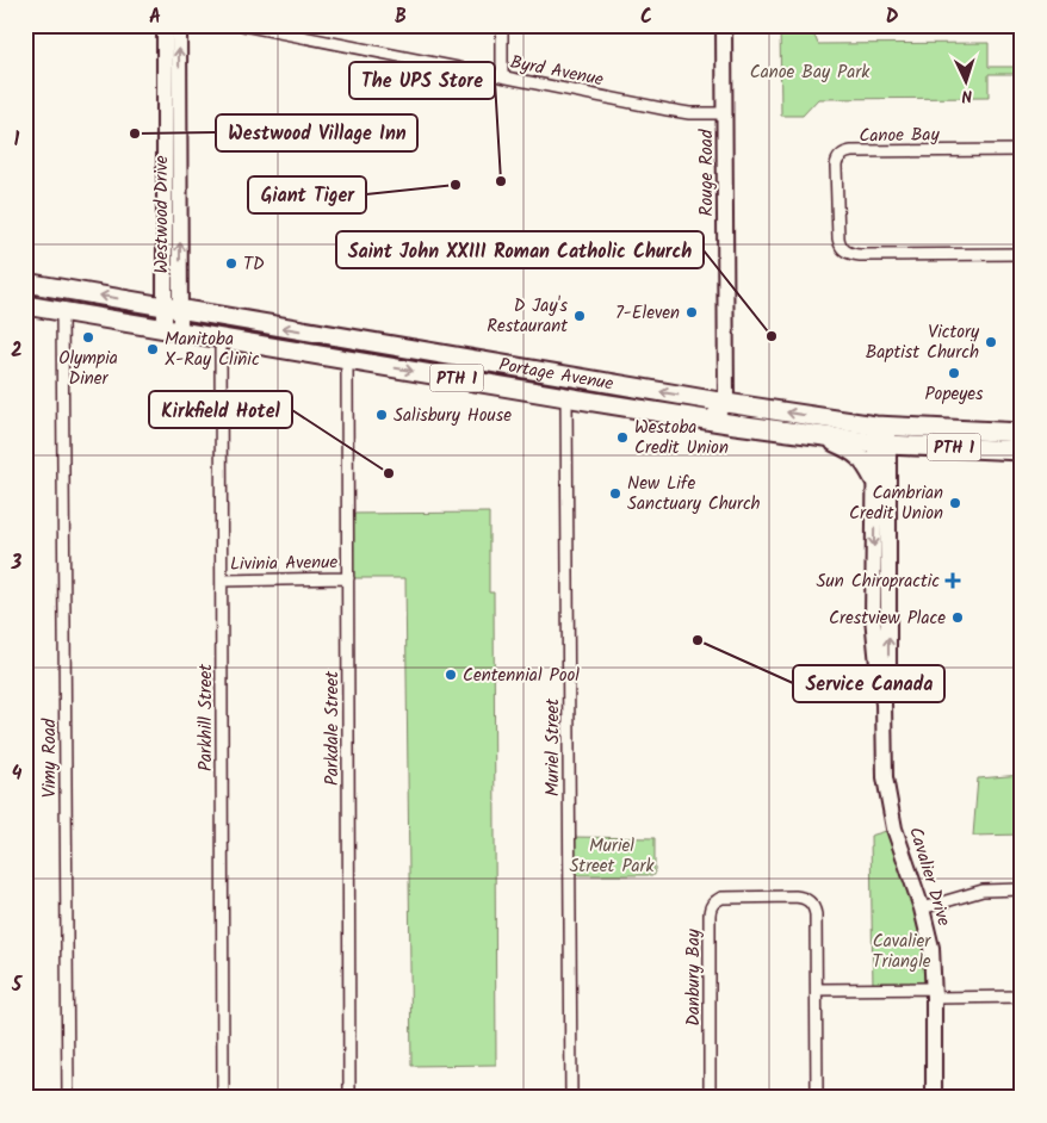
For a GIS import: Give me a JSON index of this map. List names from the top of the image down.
{
  "streets": {
    "highway": ["Portage Avenue", "PTH 1"],
    "street": [
      "Byrd Avenue",
      "Canoe Bay",
      "Rouge Road",
      "Westwood Drive",
      "Livinia Avenue",
      "Parkhill Street",
      "Parkdale Street",
      "Muriel Street",
      "Vimy Road",
      "Cavalier Drive",
      "Danbury Bay"
    ]
  },
  "crossings": [
    ["Byrd Avenue", "Rouge Road"],
    ["Rouge Road", "Portage Avenue"],
    ["Westwood Drive", "Portage Avenue"],
    ["Portage Avenue", "Parkhill Street"],
    ["Portage Avenue", "Parkdale Street"],
    ["Portage Avenue", "Muriel Street"],
    ["Portage Avenue", "Vimy Road"],
    ["Portage Avenue", "Cavalier Drive"],
    ["Livinia Avenue", "Parkhill Street"],
    ["Livinia Avenue", "Parkdale Street"]
  ],
  "parks": ["Canoe Bay Park", "Muriel Street Park", "Cavalier Triangle"],
  "places": {
    "other": [
      "Westwood Village Inn",
      "The UPS Store",
      "Giant Tiger",
      "TD",
      "7-Eleven",
      "D Jay's Restaurant",
      "Saint John XXIII Roman Catholic Church",
      "Olympia Diner",
      "Victory Baptist Church",
      "Manitoba X-Ray Clinic",
      "Popeyes",
      "Salisbury House",
      "Westoba Credit Union",
      "Kirkfield Hotel",
      "New Life Sanctuary Church",
      "Cambrian Credit Union",
      "Crestview Place",
      "Service Canada",
      "Centennial Pool"
    ],
    "health": ["Sun Chiropractic"]
  },
  "north": "bottom",
  "grid": {
    "columns": [
      "A",
      "B",
      "C",
      "D"
    ],
    "rows": [
      "1",
      "2",
      "3",
      "4",
      "5"
    ]
  }
}
